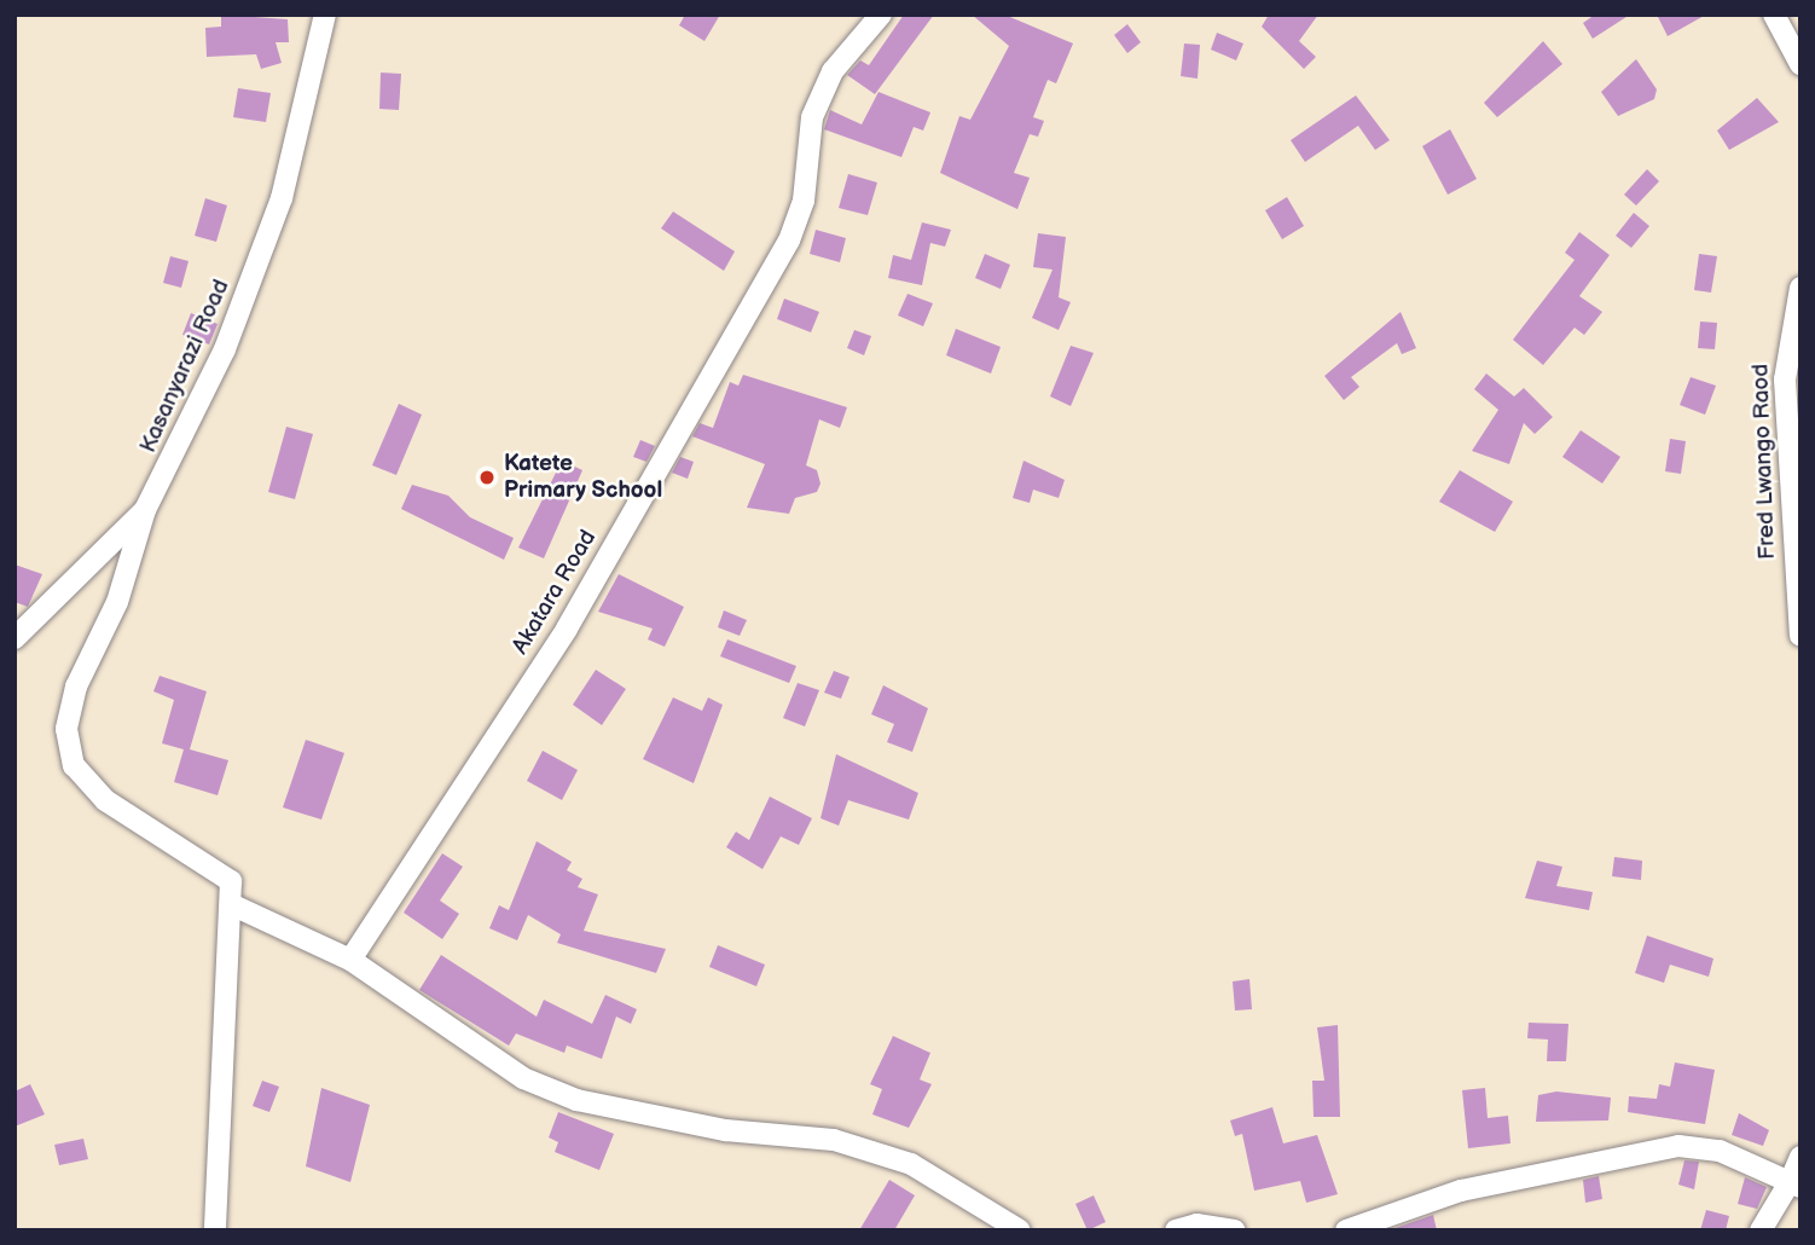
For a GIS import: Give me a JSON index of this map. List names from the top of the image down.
{
  "streets": {
    "street": ["Kasanyarazi Road", "Fred Lwango Raod", "Akatara Road"]
  },
  "places": ["Katete Primary School"]
}
